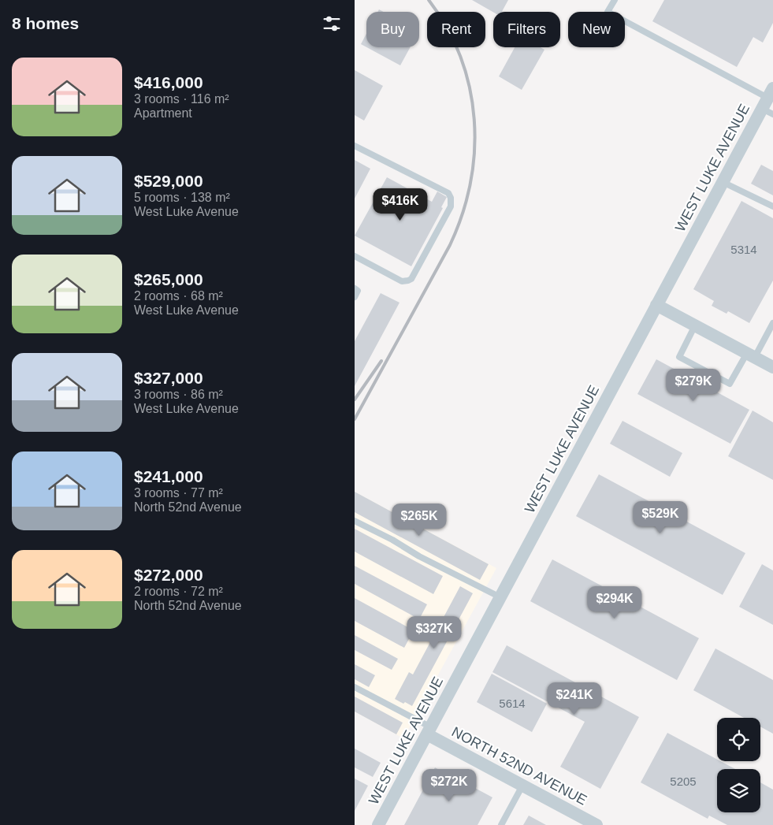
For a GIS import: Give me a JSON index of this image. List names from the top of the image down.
{
  "streets": {
    "street": ["WEST LUKE AVENUE", "NORTH 52ND AVENUE"]
  },
  "crossings": [
    ["WEST LUKE AVENUE", "NORTH 52ND AVENUE"]
  ],
  "house_numbers": ["5314", "5614", "5205"],
  "page": {
    "heading": "8 homes",
    "chip": [
      "Buy",
      "Rent",
      "Filters",
      "New"
    ],
    "list": [
      {
        "name": "$416,000",
        "note": "3 rooms · 116 m² · Apartment"
      },
      {
        "name": "$529,000",
        "note": "5 rooms · 138 m² · West Luke Avenue"
      },
      {
        "name": "$265,000",
        "note": "2 rooms · 68 m² · West Luke Avenue"
      },
      {
        "name": "$327,000",
        "note": "3 rooms · 86 m² · West Luke Avenue"
      },
      {
        "name": "$241,000",
        "note": "3 rooms · 77 m² · North 52nd Avenue"
      },
      {
        "name": "$272,000",
        "note": "2 rooms · 72 m² · North 52nd Avenue"
      }
    ],
    "price": [
      "$416K",
      "$279K",
      "$529K",
      "$265K",
      "$294K",
      "$327K",
      "$241K",
      "$272K"
    ]
  }
}
